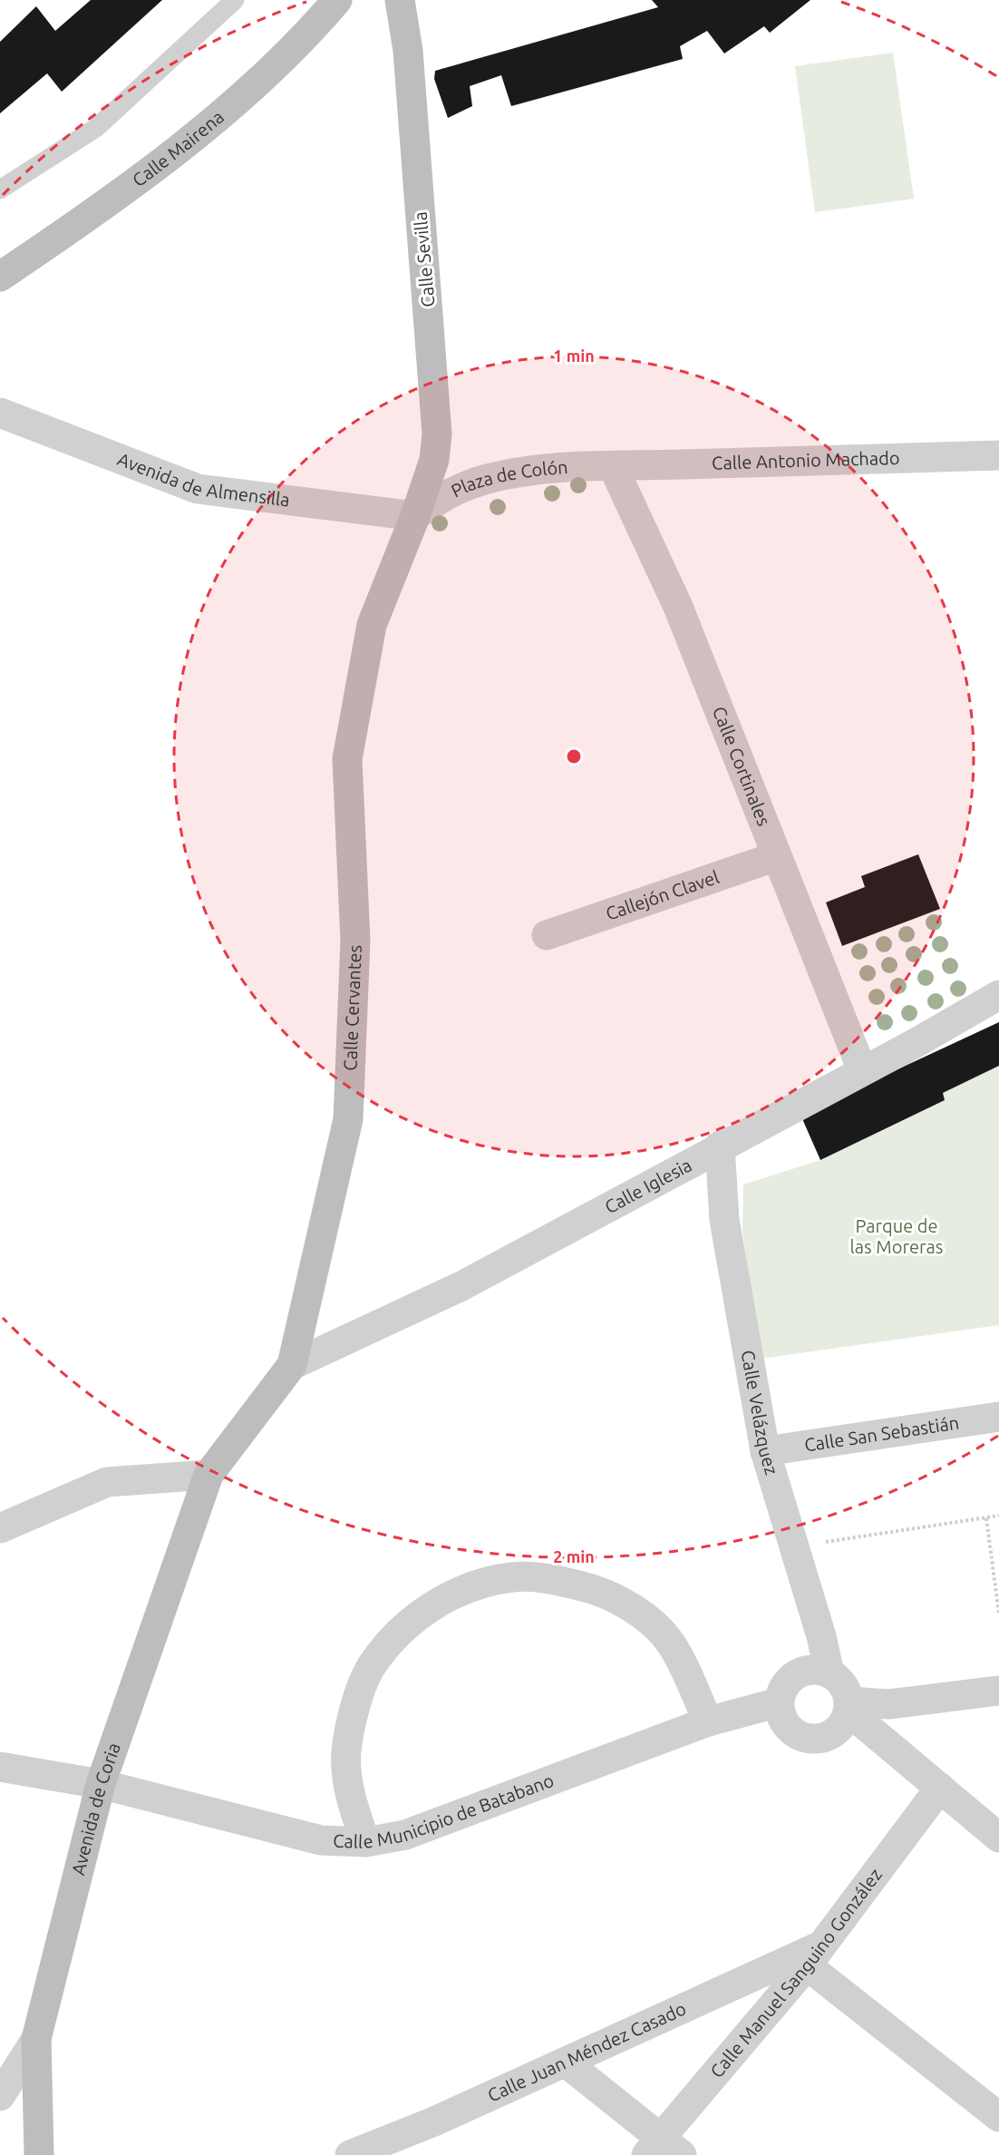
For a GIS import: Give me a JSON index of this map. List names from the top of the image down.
{
  "streets": {
    "main road": [
      "Calle Mairena",
      "Calle Sevilla",
      "Calle Cervantes",
      "Avenida de Coria"
    ],
    "street": [
      "Calle Antonio Machado",
      "Avenida de Almensilla",
      "Plaza de Colón",
      "Calle Cortinales",
      "Callejón Clavel",
      "Calle Iglesia",
      "Calle Velázquez",
      "Calle San Sebastián",
      "Calle Municipio de Batabano",
      "Calle Manuel Sanguino González",
      "Calle Juan Méndez Casado"
    ]
  },
  "crossings": [
    ["Calle Sevilla", "Avenida de Almensilla"],
    ["Calle Sevilla", "Plaza de Colón"],
    ["Calle Sevilla", "Calle Cervantes"],
    ["Calle Antonio Machado", "Plaza de Colón"],
    ["Calle Antonio Machado", "Calle Cortinales"],
    ["Avenida de Almensilla", "Plaza de Colón"],
    ["Avenida de Almensilla", "Calle Cervantes"],
    ["Plaza de Colón", "Calle Cortinales"],
    ["Plaza de Colón", "Calle Cervantes"],
    ["Calle Cortinales", "Callejón Clavel"],
    ["Calle Cortinales", "Calle Iglesia"],
    ["Calle Cervantes", "Calle Iglesia"],
    ["Calle Cervantes", "Avenida de Coria"],
    ["Calle Iglesia", "Calle Velázquez"],
    ["Calle Velázquez", "Calle San Sebastián"],
    ["Calle Velázquez", "Calle Municipio de Batabano"],
    ["Calle Municipio de Batabano", "Avenida de Coria"],
    ["Calle Manuel Sanguino González", "Calle Juan Méndez Casado"]
  ],
  "parks": ["Parque de las Moreras"],
  "rings": ["1 min", "2 min"]
}
